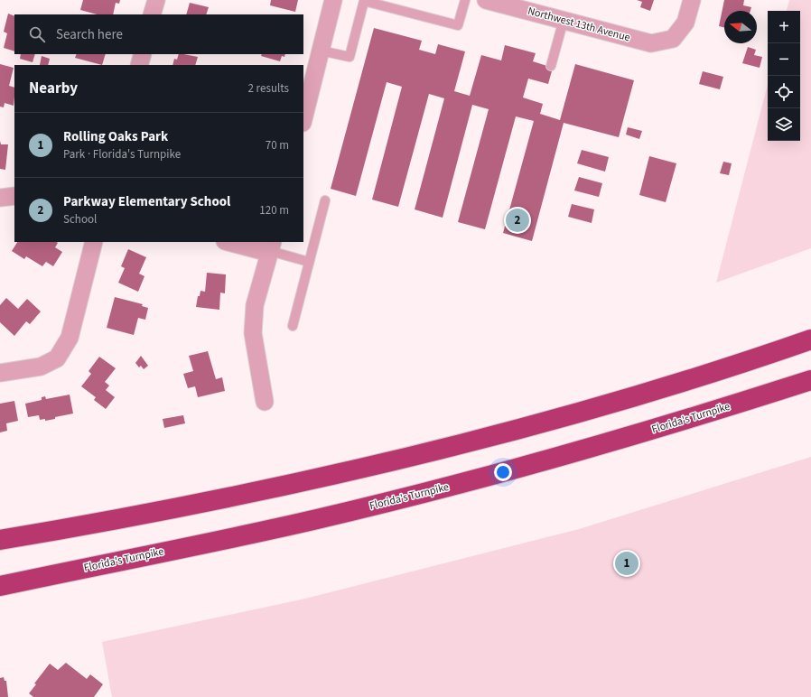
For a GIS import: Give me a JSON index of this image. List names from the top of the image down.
{
  "streets": {
    "highway": ["Florida's Turnpike"],
    "street": ["Northwest 13th Avenue"]
  },
  "north": "left",
  "page": {
    "map_buttons": ["+", "−"],
    "search": "Search here",
    "heading": ["Nearby", "2 results"],
    "list": [
      {
        "mark": "1",
        "name": "Rolling Oaks Park",
        "note": "Park · Florida's Turnpike",
        "value": "70 m"
      },
      {
        "mark": "2",
        "name": "Parkway Elementary School",
        "note": "School",
        "value": "120 m"
      }
    ],
    "pins": ["2", "1"]
  }
}
